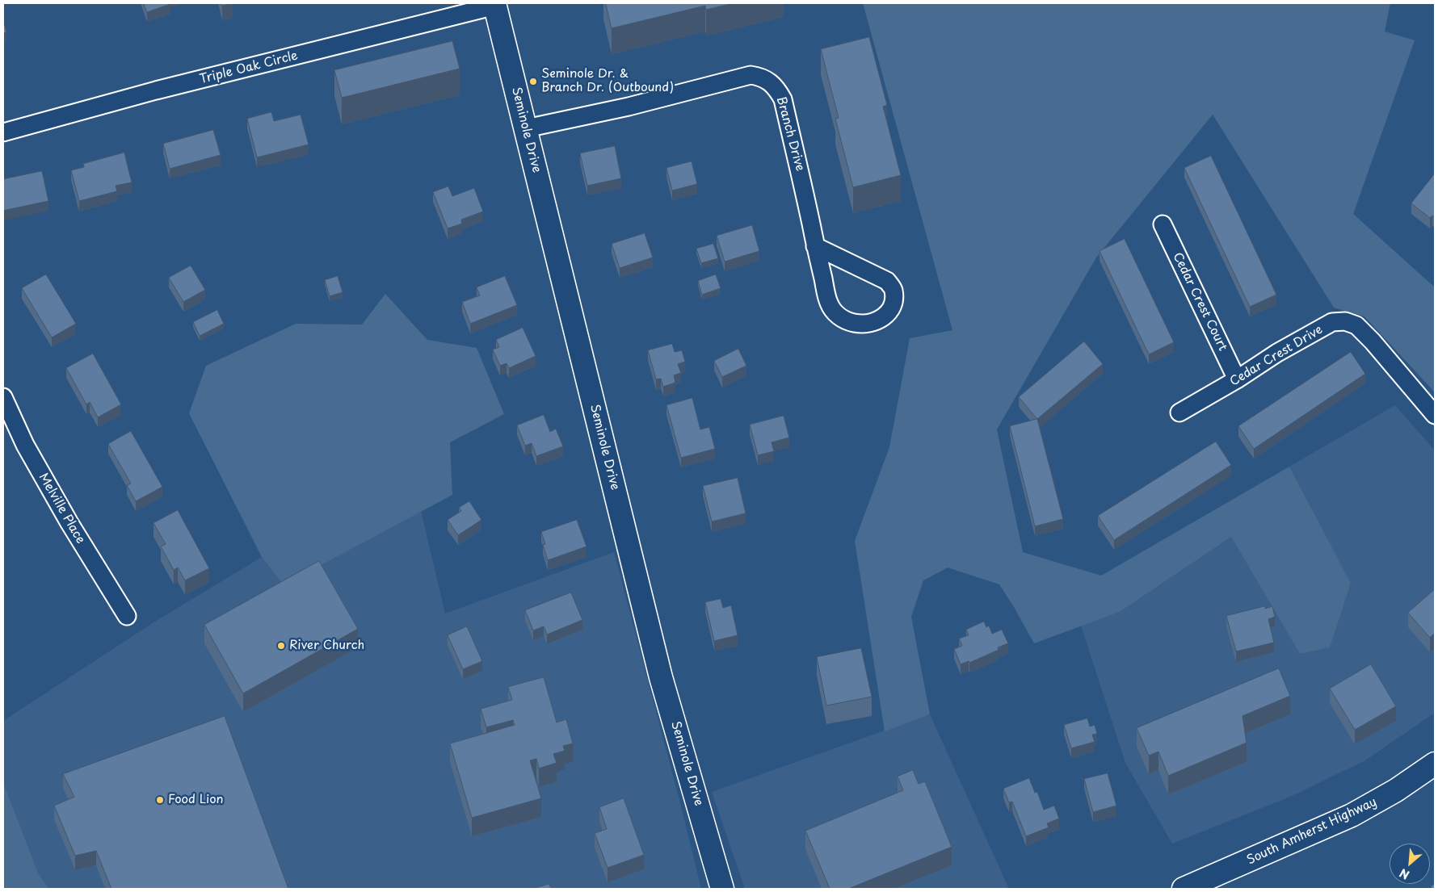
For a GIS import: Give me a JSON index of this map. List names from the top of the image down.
{
  "streets": {
    "street": [
      "Triple Oak Circle",
      "Seminole Drive",
      "Branch Drive",
      "Cedar Crest Court",
      "Cedar Crest Drive",
      "Melville Place",
      "South Amherst Highway"
    ]
  },
  "crossings": [
    ["Triple Oak Circle", "Seminole Drive"],
    ["Seminole Drive", "Branch Drive"],
    ["Cedar Crest Court", "Cedar Crest Drive"]
  ],
  "places": ["Seminole Dr. & Branch Dr. (Outbound)", "River Church", "Food Lion"],
  "north": "bottom left"
}
